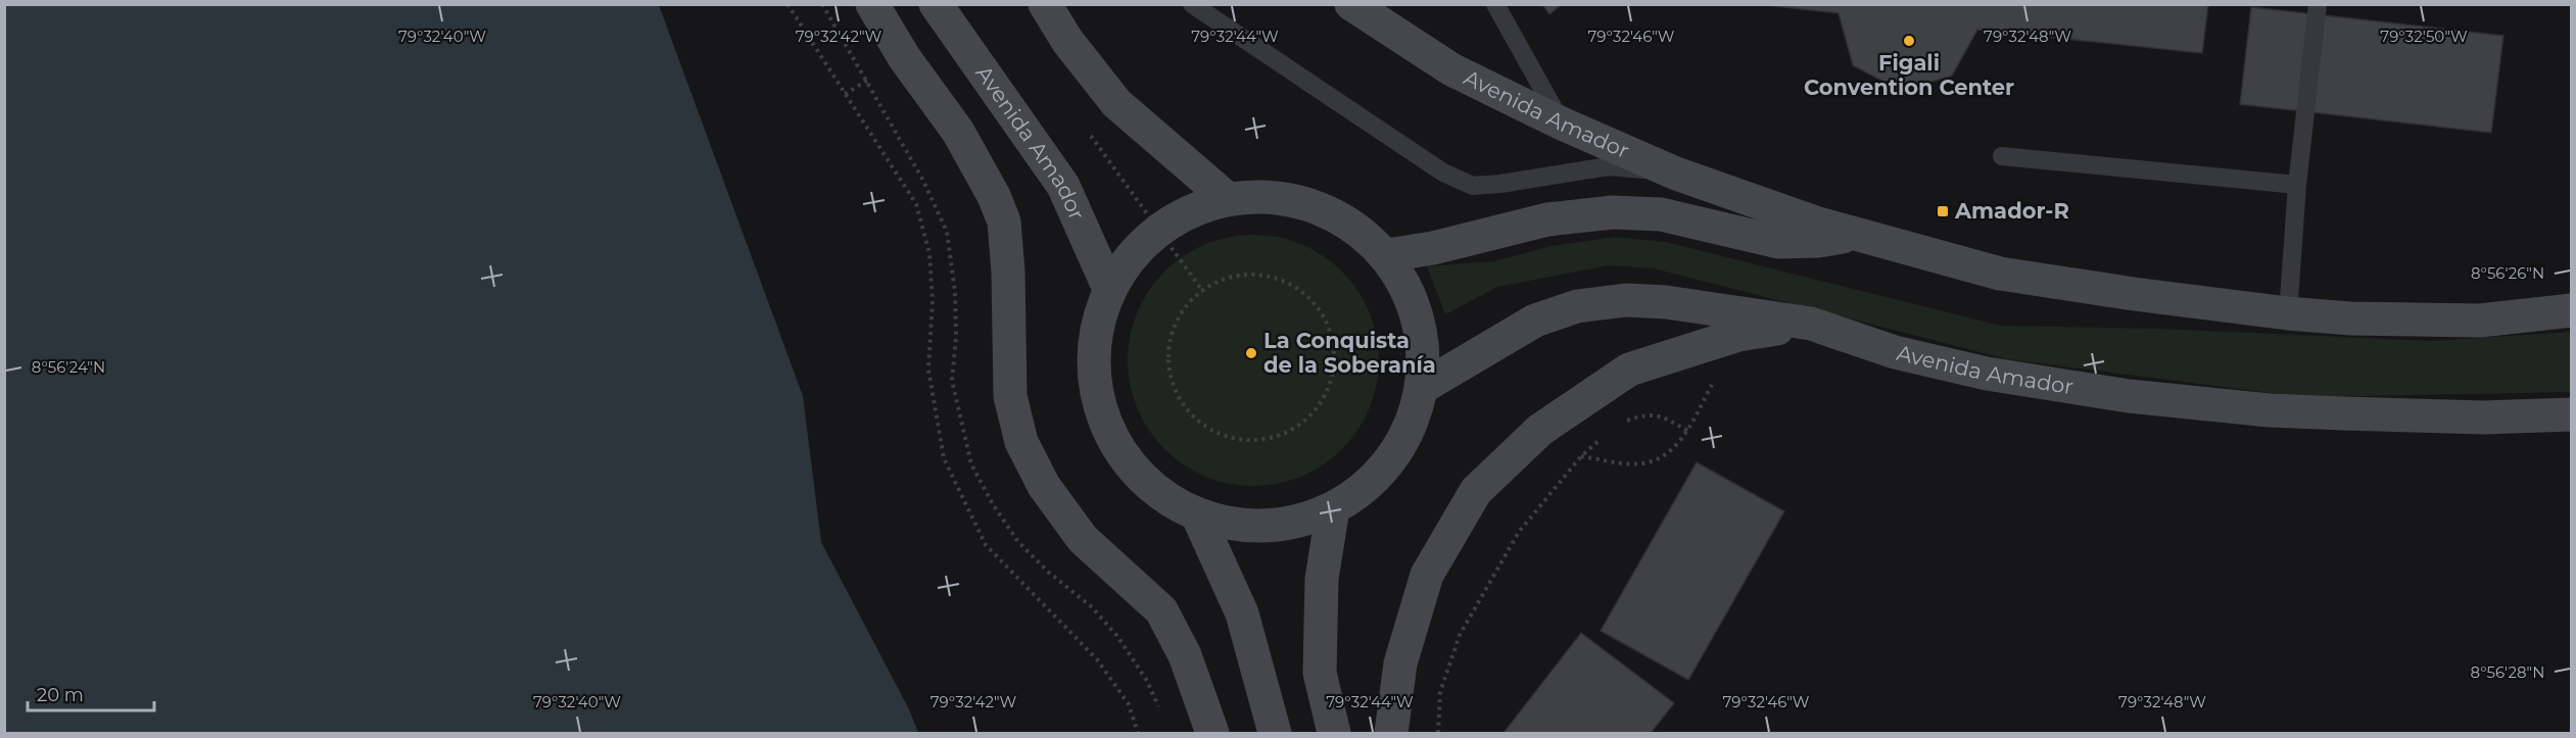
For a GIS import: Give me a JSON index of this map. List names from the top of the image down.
{
  "streets": {
    "main road": ["Avenida Amador"]
  },
  "places": {
    "other": ["Figali Convention Center", "La Conquista de la Soberanía"],
    "transit": ["Amador-R"]
  },
  "scale_bar": "20 m",
  "coordinates": [
    "79°32'40\"W",
    "79°32'42\"W",
    "79°32'44\"W",
    "79°32'46\"W",
    "79°32'48\"W",
    "79°32'50\"W",
    "8°56'26\"N",
    "8°56'24\"N",
    "8°56'28\"N"
  ]
}
